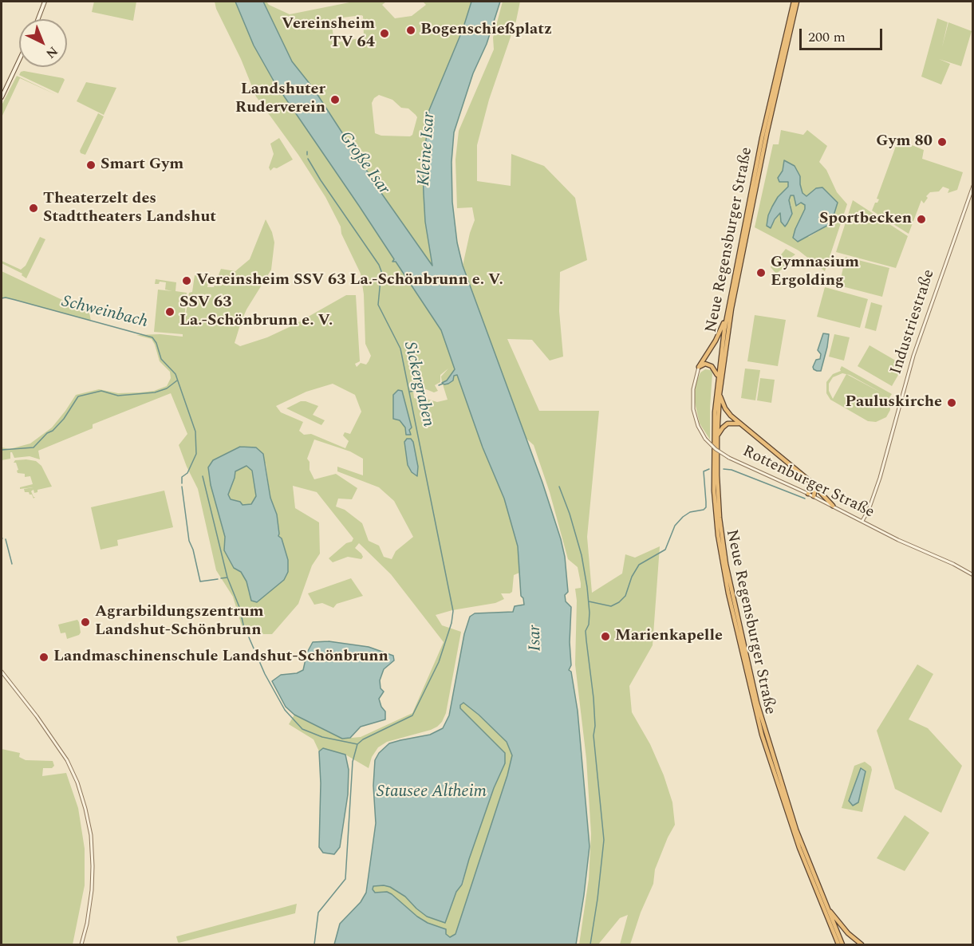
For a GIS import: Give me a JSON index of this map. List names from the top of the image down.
{
  "streets": {
    "highway": ["Neue Regensburger Straße"],
    "street": ["Industriestraße", "Rottenburger Straße"]
  },
  "crossings": [
    ["Industriestraße", "Rottenburger Straße"]
  ],
  "water": [
    "Kleine Isar",
    "Große Isar",
    "Schweinbach",
    "Sickergraben",
    "Isar",
    "Stausee Altheim"
  ],
  "places": [
    "Bogenschießplatz",
    "Vereinsheim TV 64",
    "Landshuter Ruderverein",
    "Gym 80",
    "Smart Gym",
    "Theaterzelt des Stadttheaters Landshut",
    "Sportbecken",
    "Gymnasium Ergolding",
    "Vereinsheim SSV 63 La.-Schönbrunn e. V.",
    "SSV 63 La.-Schönbrunn e. V.",
    "Pauluskirche",
    "Agrarbildungszentrum Landshut-Schönbrunn",
    "Marienkapelle",
    "Landmaschinenschule Landshut-Schönbrunn"
  ],
  "scale_bar": "200 m",
  "north": "bottom right"
}
